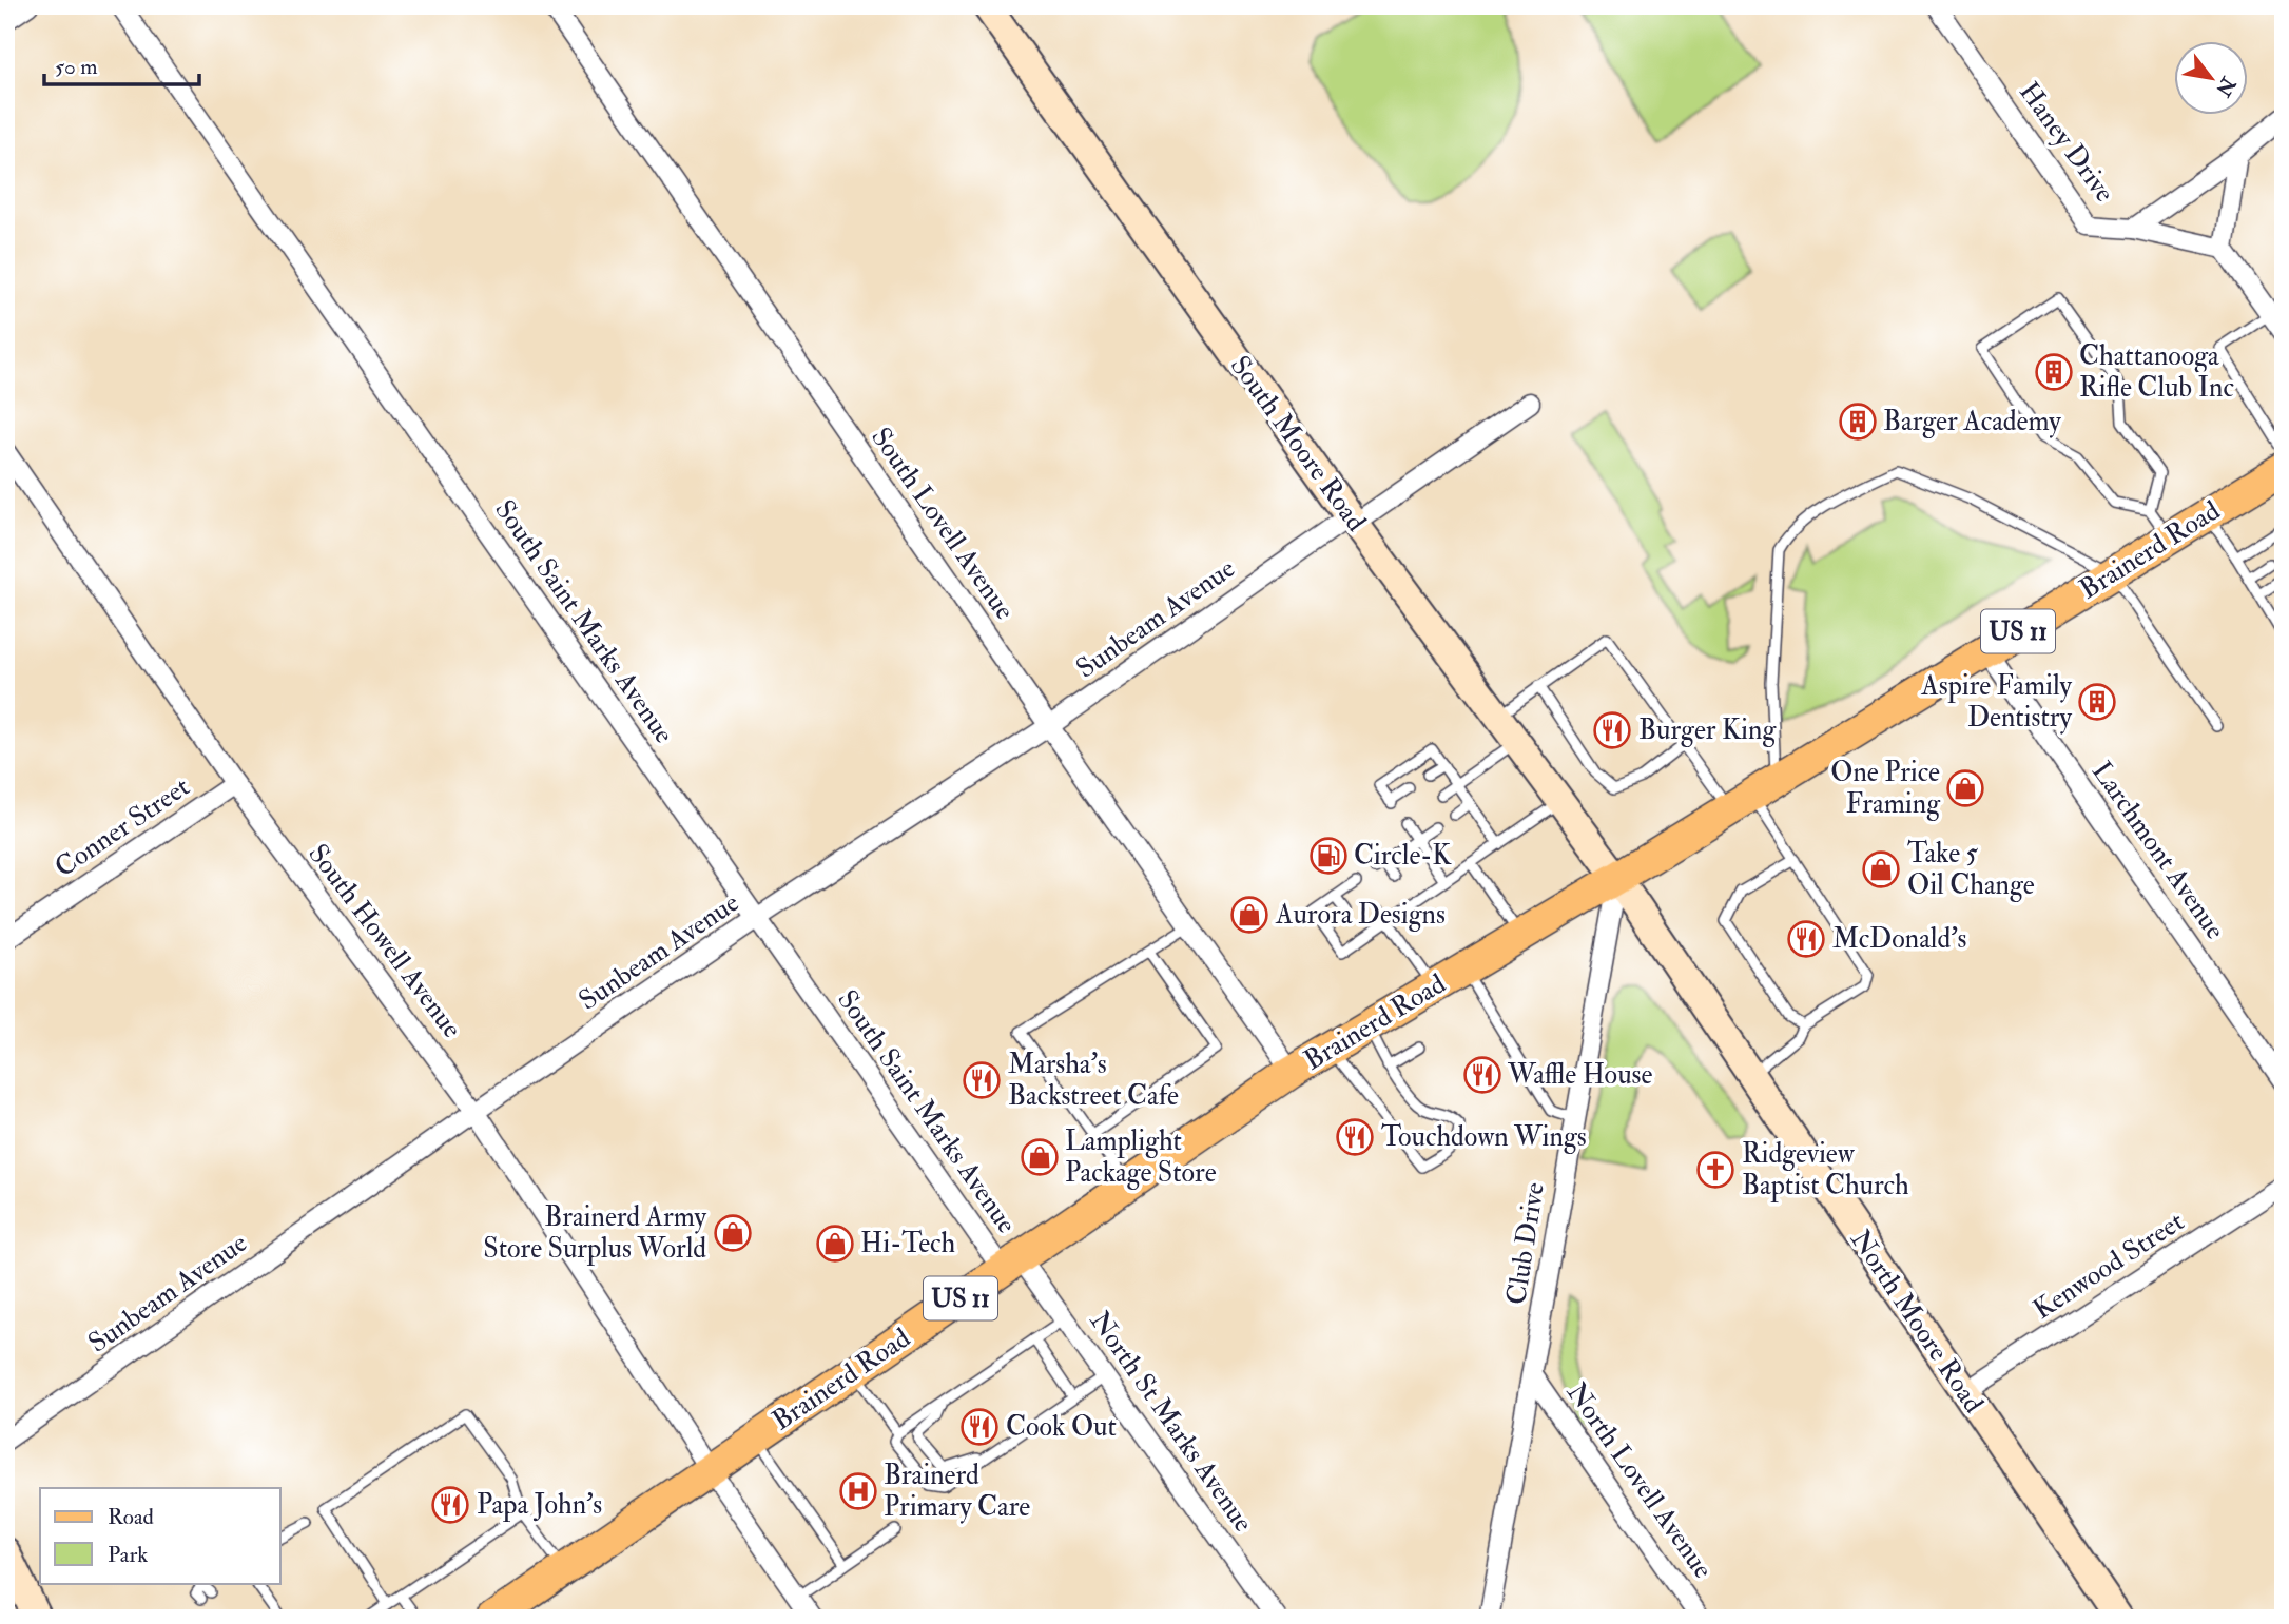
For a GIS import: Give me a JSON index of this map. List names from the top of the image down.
{
  "streets": {
    "main road": [
      "South Moore Road",
      "Brainerd Road",
      "US 11",
      "North Moore Road"
    ],
    "street": [
      "Haney Drive",
      "South Lovell Avenue",
      "Sunbeam Avenue",
      "South Saint Marks Avenue",
      "Conner Street",
      "Larchmont Avenue",
      "South Howell Avenue",
      "Club Drive",
      "Kenwood Street",
      "North St Marks Avenue",
      "North Lovell Avenue"
    ]
  },
  "crossings": [
    ["South Moore Road", "Brainerd Road"],
    ["South Moore Road", "Sunbeam Avenue"],
    ["South Moore Road", "Club Drive"],
    ["South Moore Road", "North Moore Road"],
    ["South Lovell Avenue", "Brainerd Road"],
    ["South Lovell Avenue", "Sunbeam Avenue"],
    ["Brainerd Road", "South Saint Marks Avenue"],
    ["Brainerd Road", "Larchmont Avenue"],
    ["Brainerd Road", "South Howell Avenue"],
    ["Brainerd Road", "Club Drive"],
    ["Brainerd Road", "North Moore Road"],
    ["Brainerd Road", "North St Marks Avenue"],
    ["Sunbeam Avenue", "South Saint Marks Avenue"],
    ["Sunbeam Avenue", "South Howell Avenue"],
    ["South Saint Marks Avenue", "North St Marks Avenue"],
    ["Conner Street", "South Howell Avenue"],
    ["Club Drive", "North Moore Road"],
    ["Club Drive", "North Lovell Avenue"],
    ["Kenwood Street", "North Moore Road"]
  ],
  "places": {
    "building": ["Chattanooga Rifle Club Inc", "Barger Academy", "Aspire Family Dentistry"],
    "restaurant": [
      "Burger King",
      "McDonald's",
      "Waffle House",
      "Marsha's Backstreet Cafe",
      "Touchdown Wings",
      "Cook Out",
      "Papa John's"
    ],
    "shop": [
      "One Price Framing",
      "Take 5 Oil Change",
      "Aurora Designs",
      "Lamplight Package Store",
      "Brainerd Army Store Surplus World",
      "Hi-Tech"
    ],
    "fuel station": ["Circle-K"],
    "church": ["Ridgeview Baptist Church"],
    "hospital": ["Brainerd Primary Care"]
  },
  "legend": ["Road", "Park"],
  "scale_bar": "50 m",
  "north": "bottom right"
}
